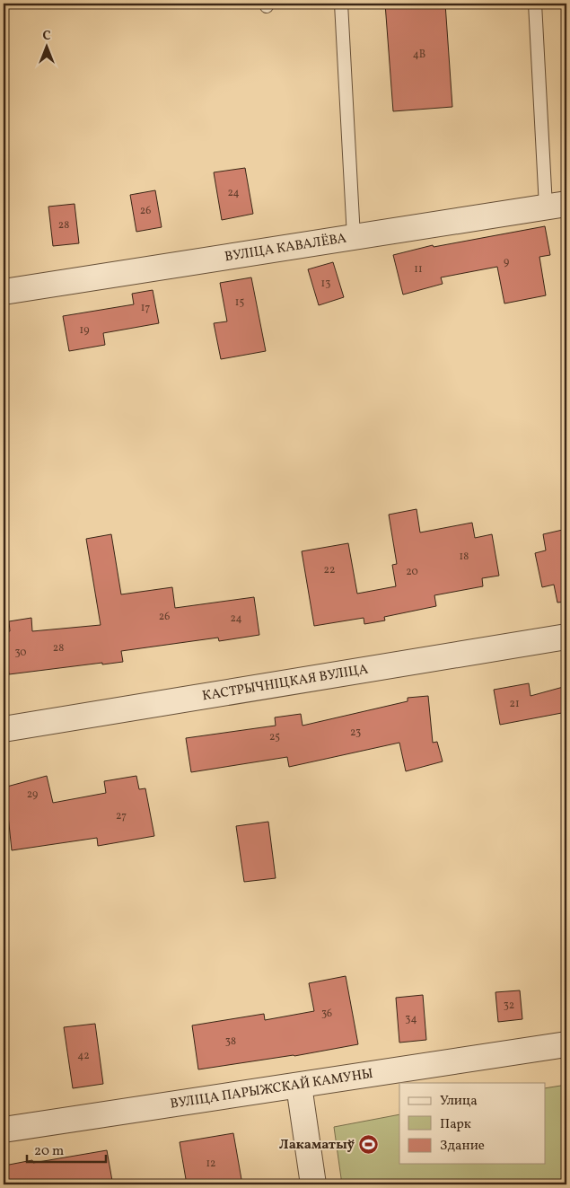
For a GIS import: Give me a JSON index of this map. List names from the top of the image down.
{
  "streets": {
    "street": ["ВУЛІЦА КАВАЛЁВА", "КАСТРЫЧНІЦКАЯ ВУЛІЦА", "ВУЛІЦА ПАРЫЖСКАЙ КАМУНЫ"]
  },
  "places": {
    "sports": ["Лакаматыў"]
  },
  "house_numbers": [
    "4В",
    "24",
    "26",
    "28",
    "9",
    "11",
    "13",
    "15",
    "17",
    "19",
    "18",
    "22",
    "20",
    "26",
    "24",
    "28",
    "30",
    "21",
    "23",
    "25",
    "29",
    "27",
    "32",
    "36",
    "34",
    "38",
    "42",
    "12"
  ],
  "legend": ["Улица", "Парк", "Здание"],
  "scale_bar": "20 m",
  "north": "top"
}
